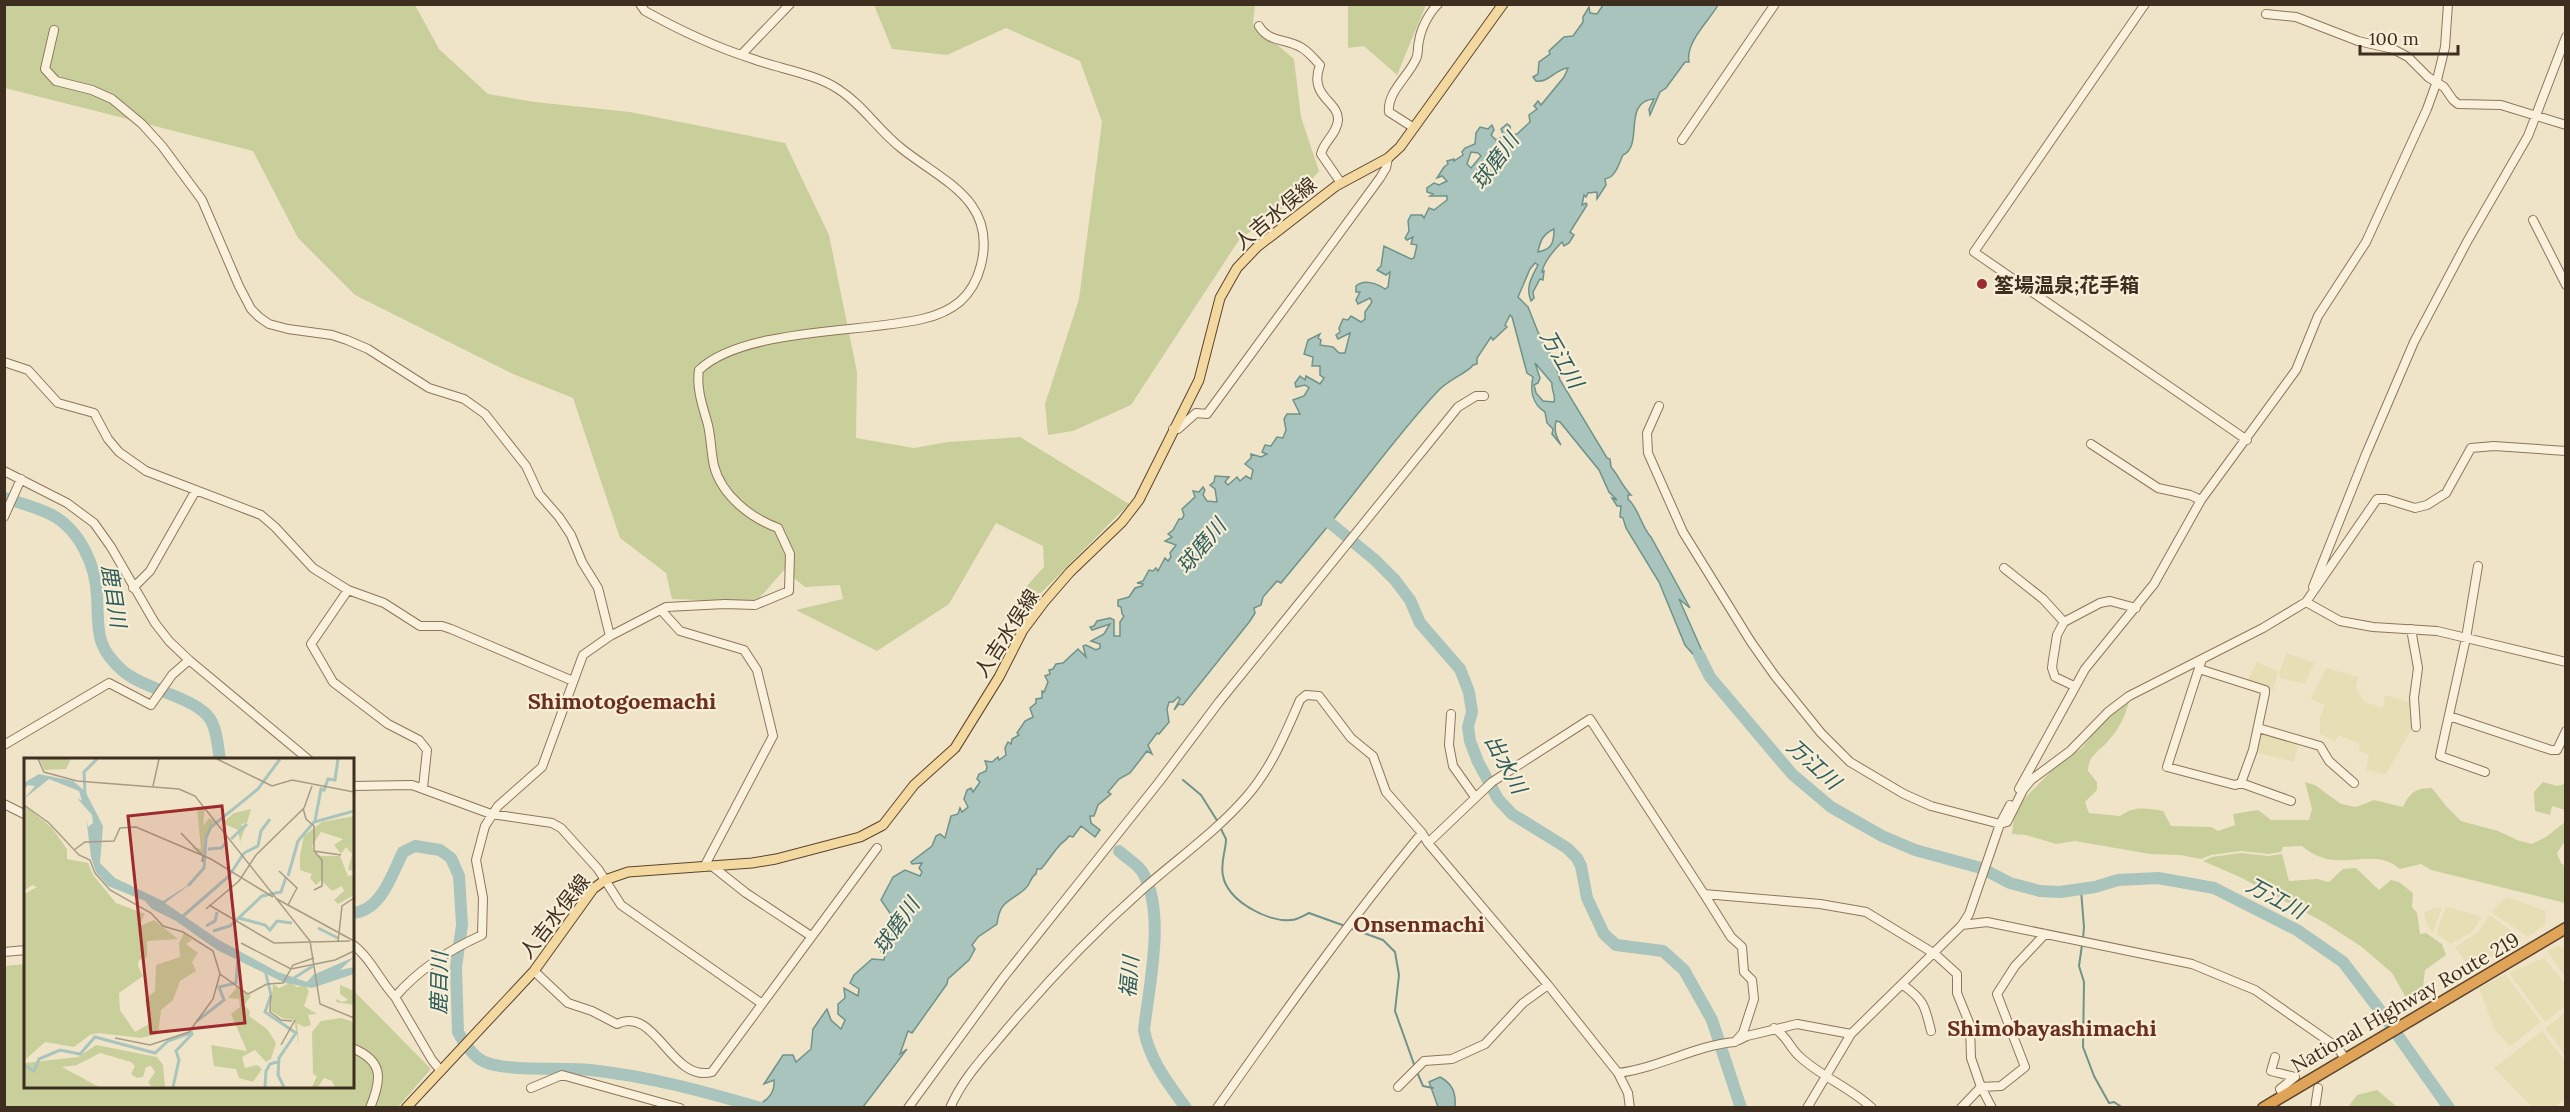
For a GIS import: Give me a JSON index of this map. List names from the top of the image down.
{
  "streets": {
    "highway": ["National Highway Route 219"],
    "main road": ["人吉水俣線"]
  },
  "districts": ["Shimotogoemachi", "Onsenmachi", "Shimobayashimachi"],
  "water": [
    "球磨川",
    "万江川",
    "鹿目川",
    "出水川",
    "福川"
  ],
  "places": ["筌場温泉;花手箱"],
  "scale_bar": "100 m"
}
